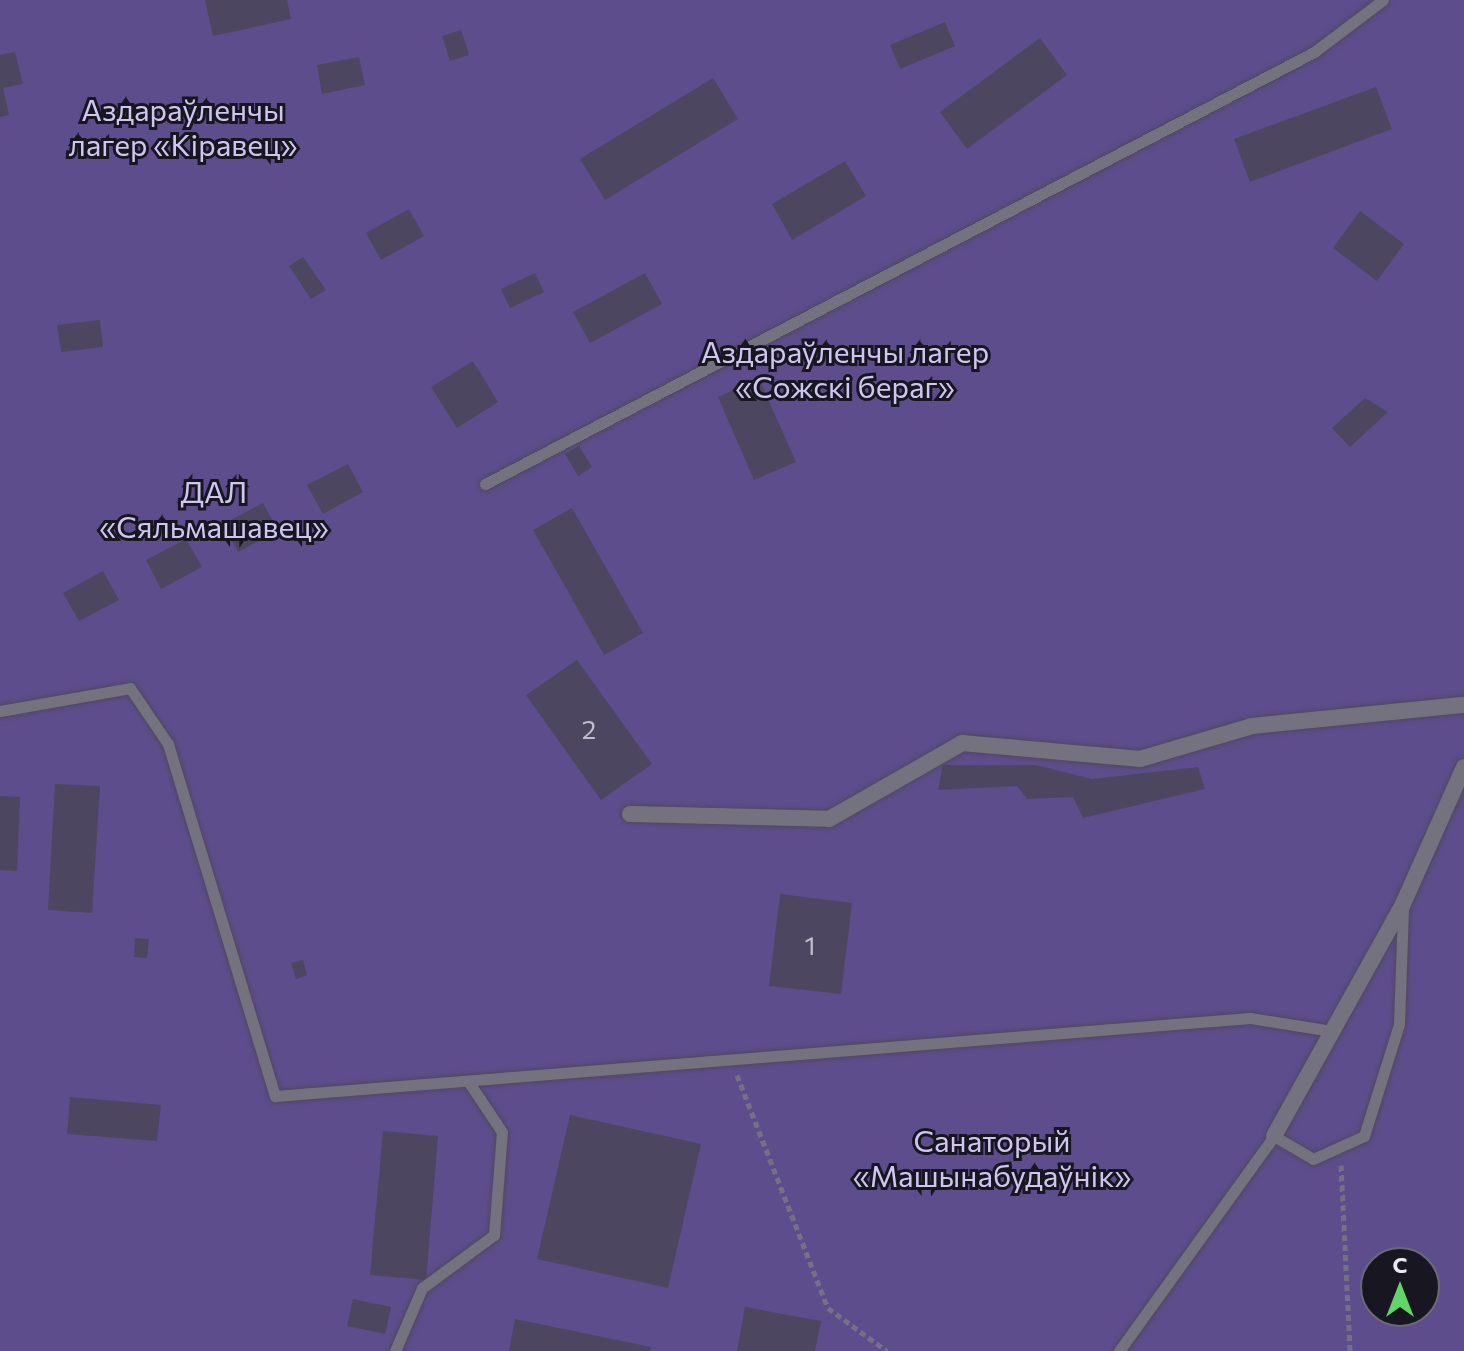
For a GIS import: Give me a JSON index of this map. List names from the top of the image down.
{
  "parks": [
    "Аздараўленчы лагер «Кіравец»",
    "Аздараўленчы лагер «Сожскі бераг»",
    "ДАЛ «Сяльмашавец»",
    "Санаторый «Машынабудаўнік»"
  ],
  "house_numbers": ["2", "1"],
  "north": "top"
}
